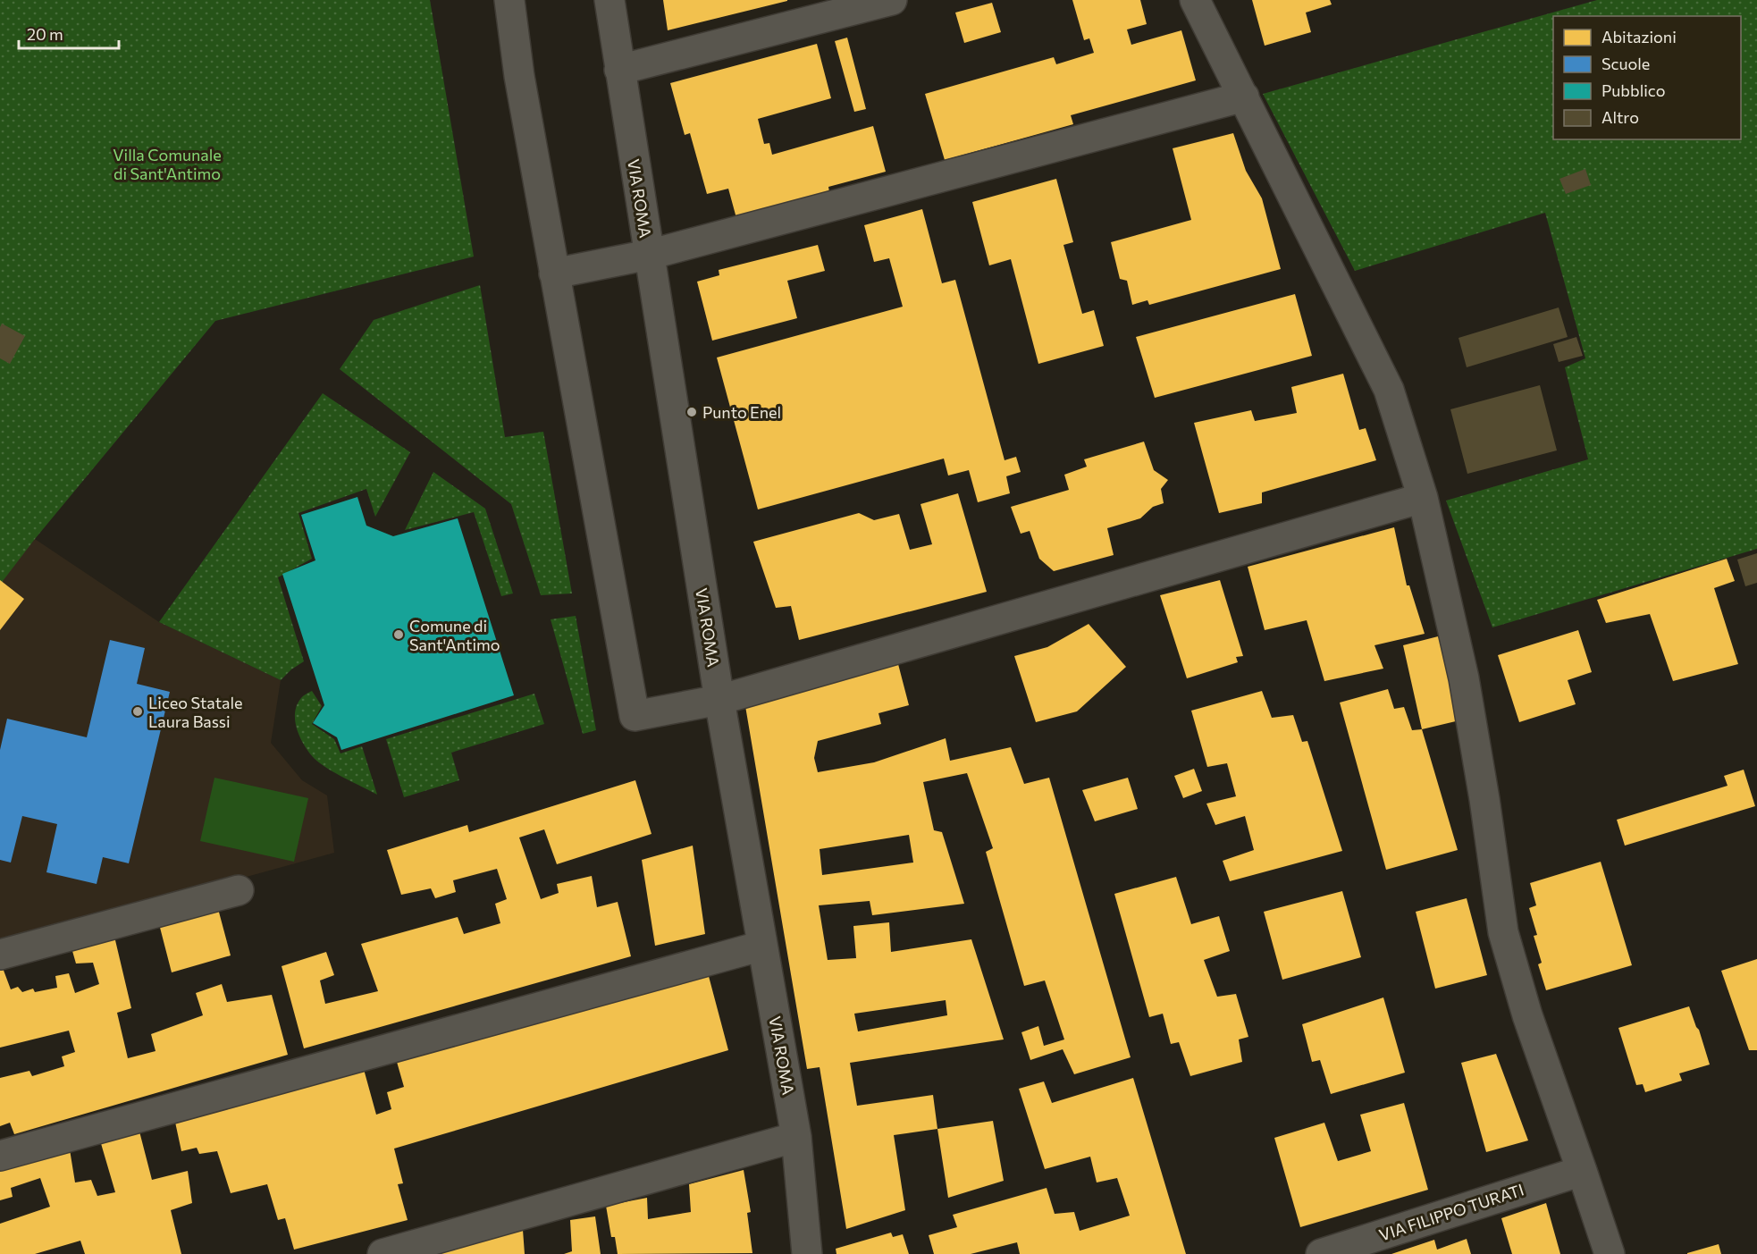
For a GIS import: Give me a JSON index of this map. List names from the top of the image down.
{
  "streets": {
    "street": ["VIA ROMA", "VIA FILIPPO TURATI"]
  },
  "parks": ["Villa Comunale di Sant'Antimo"],
  "places": ["Punto Enel", "Comune di Sant'Antimo", "Liceo Statale Laura Bassi"],
  "legend": [
    "Abitazioni",
    "Scuole",
    "Pubblico",
    "Altro"
  ],
  "scale_bar": "20 m"
}
